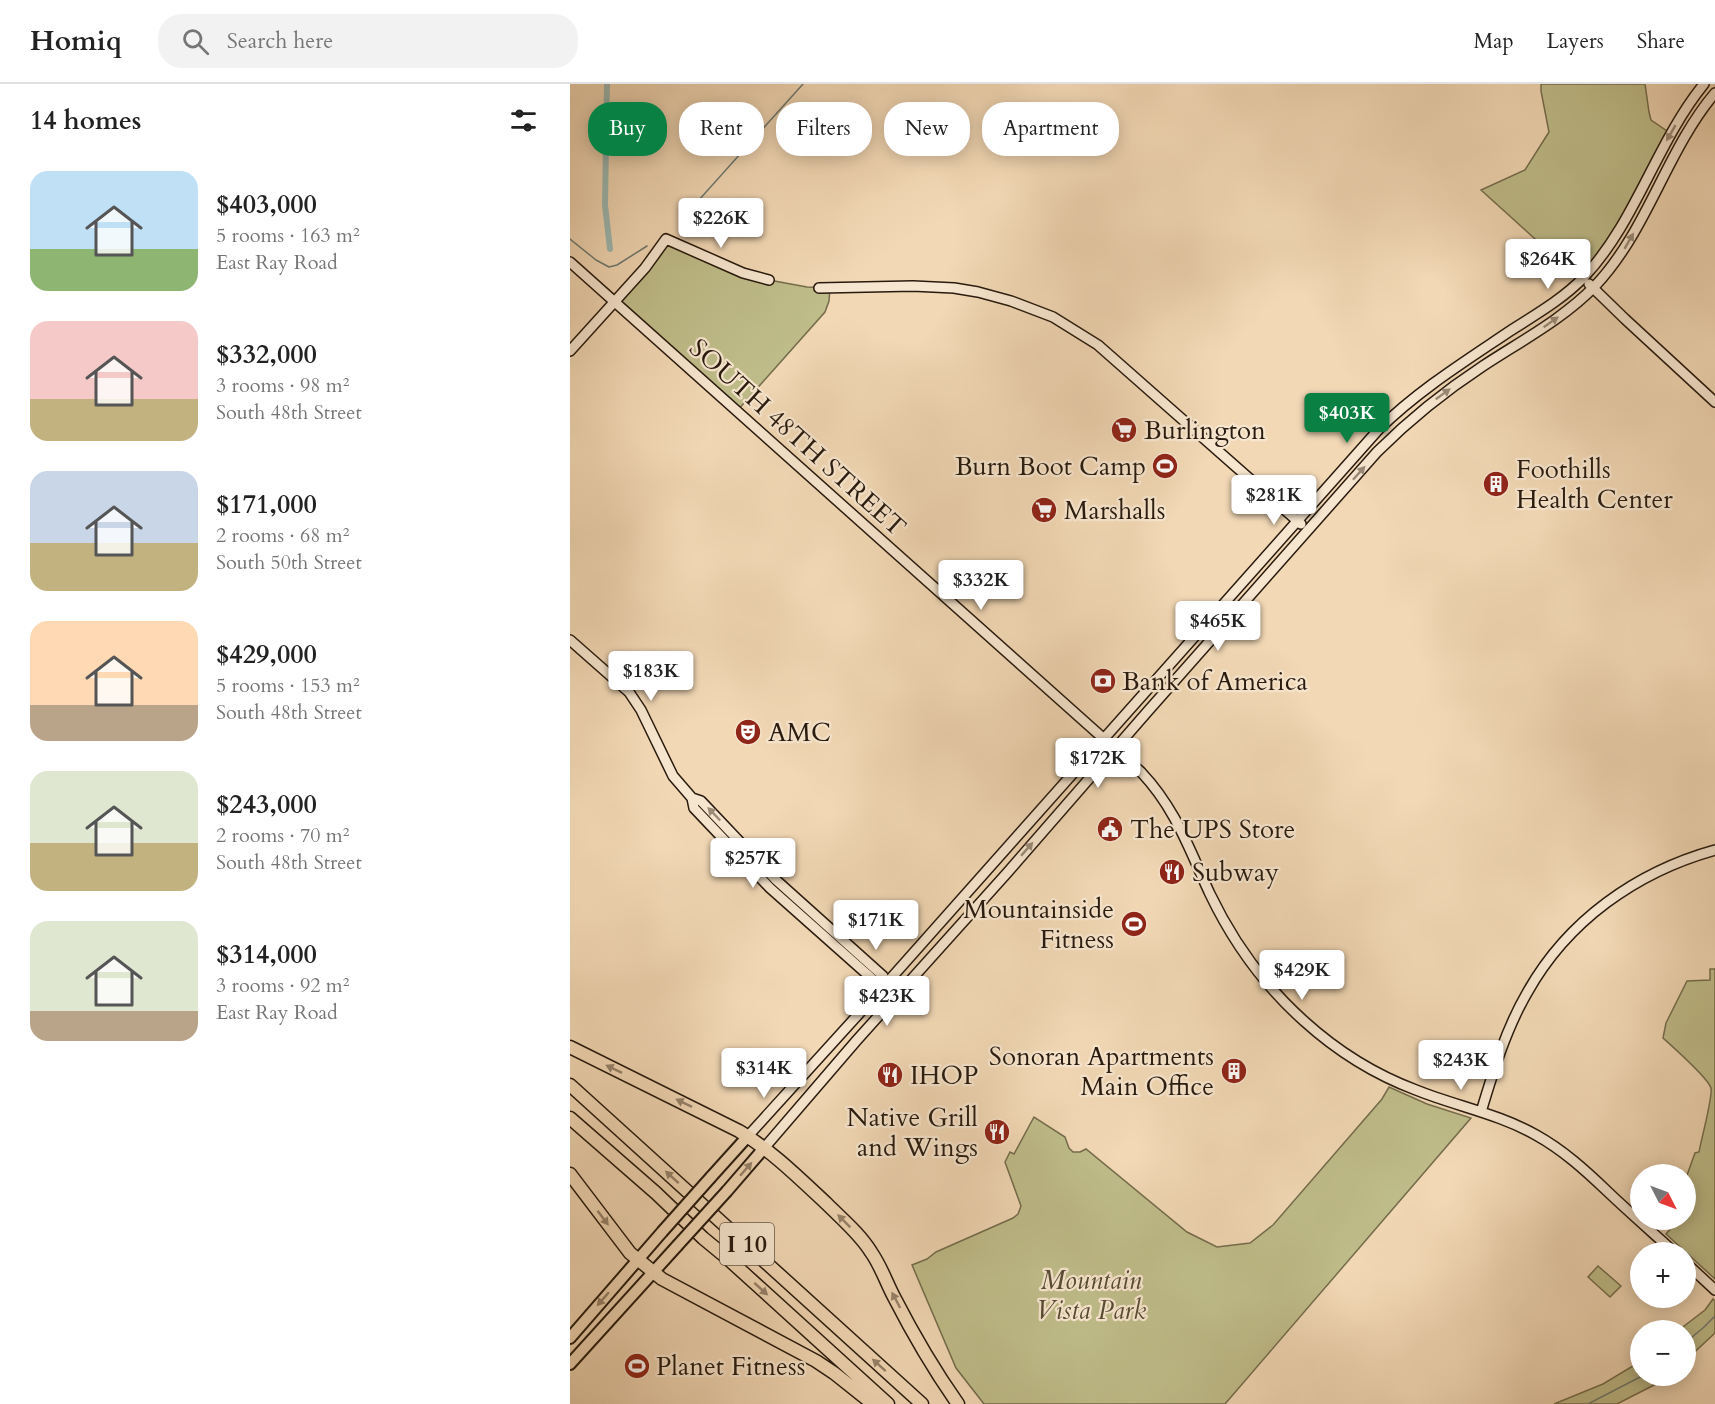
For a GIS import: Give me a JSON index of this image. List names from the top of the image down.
{
  "streets": {
    "highway": ["I 10"],
    "main road": ["SOUTH 48TH STREET"]
  },
  "parks": ["Mountain Vista Park"],
  "places": {
    "supermarket": ["Burlington", "Marshalls"],
    "sports": ["Burn Boot Camp", "Mountainside Fitness", "Planet Fitness"],
    "building": ["Foothills Health Center", "Sonoran Apartments Main Office"],
    "bank": ["Bank of America"],
    "theatre": ["AMC"],
    "public building": ["The UPS Store"],
    "restaurant": ["Subway", "IHOP", "Native Grill and Wings"]
  },
  "north": "bottom right",
  "page": {
    "header": "Homiq",
    "search": "Search here",
    "nav": ["Map", "Layers", "Share"],
    "heading": "14 homes",
    "chip": [
      "Buy",
      "Rent",
      "Filters",
      "New",
      "Apartment"
    ],
    "list": [
      {
        "name": "$403,000",
        "note": "5 rooms · 163 m² · East Ray Road"
      },
      {
        "name": "$332,000",
        "note": "3 rooms · 98 m² · South 48th Street"
      },
      {
        "name": "$171,000",
        "note": "2 rooms · 68 m² · South 50th Street"
      },
      {
        "name": "$429,000",
        "note": "5 rooms · 153 m² · South 48th Street"
      },
      {
        "name": "$243,000",
        "note": "2 rooms · 70 m² · South 48th Street"
      },
      {
        "name": "$314,000",
        "note": "3 rooms · 92 m² · East Ray Road"
      }
    ],
    "price": [
      "$226K",
      "$264K",
      "$403K",
      "$281K",
      "$332K",
      "$465K",
      "$183K",
      "$172K",
      "$257K",
      "$171K",
      "$429K",
      "$423K",
      "$243K",
      "$314K"
    ],
    "map_buttons": ["+", "−"]
  }
}
